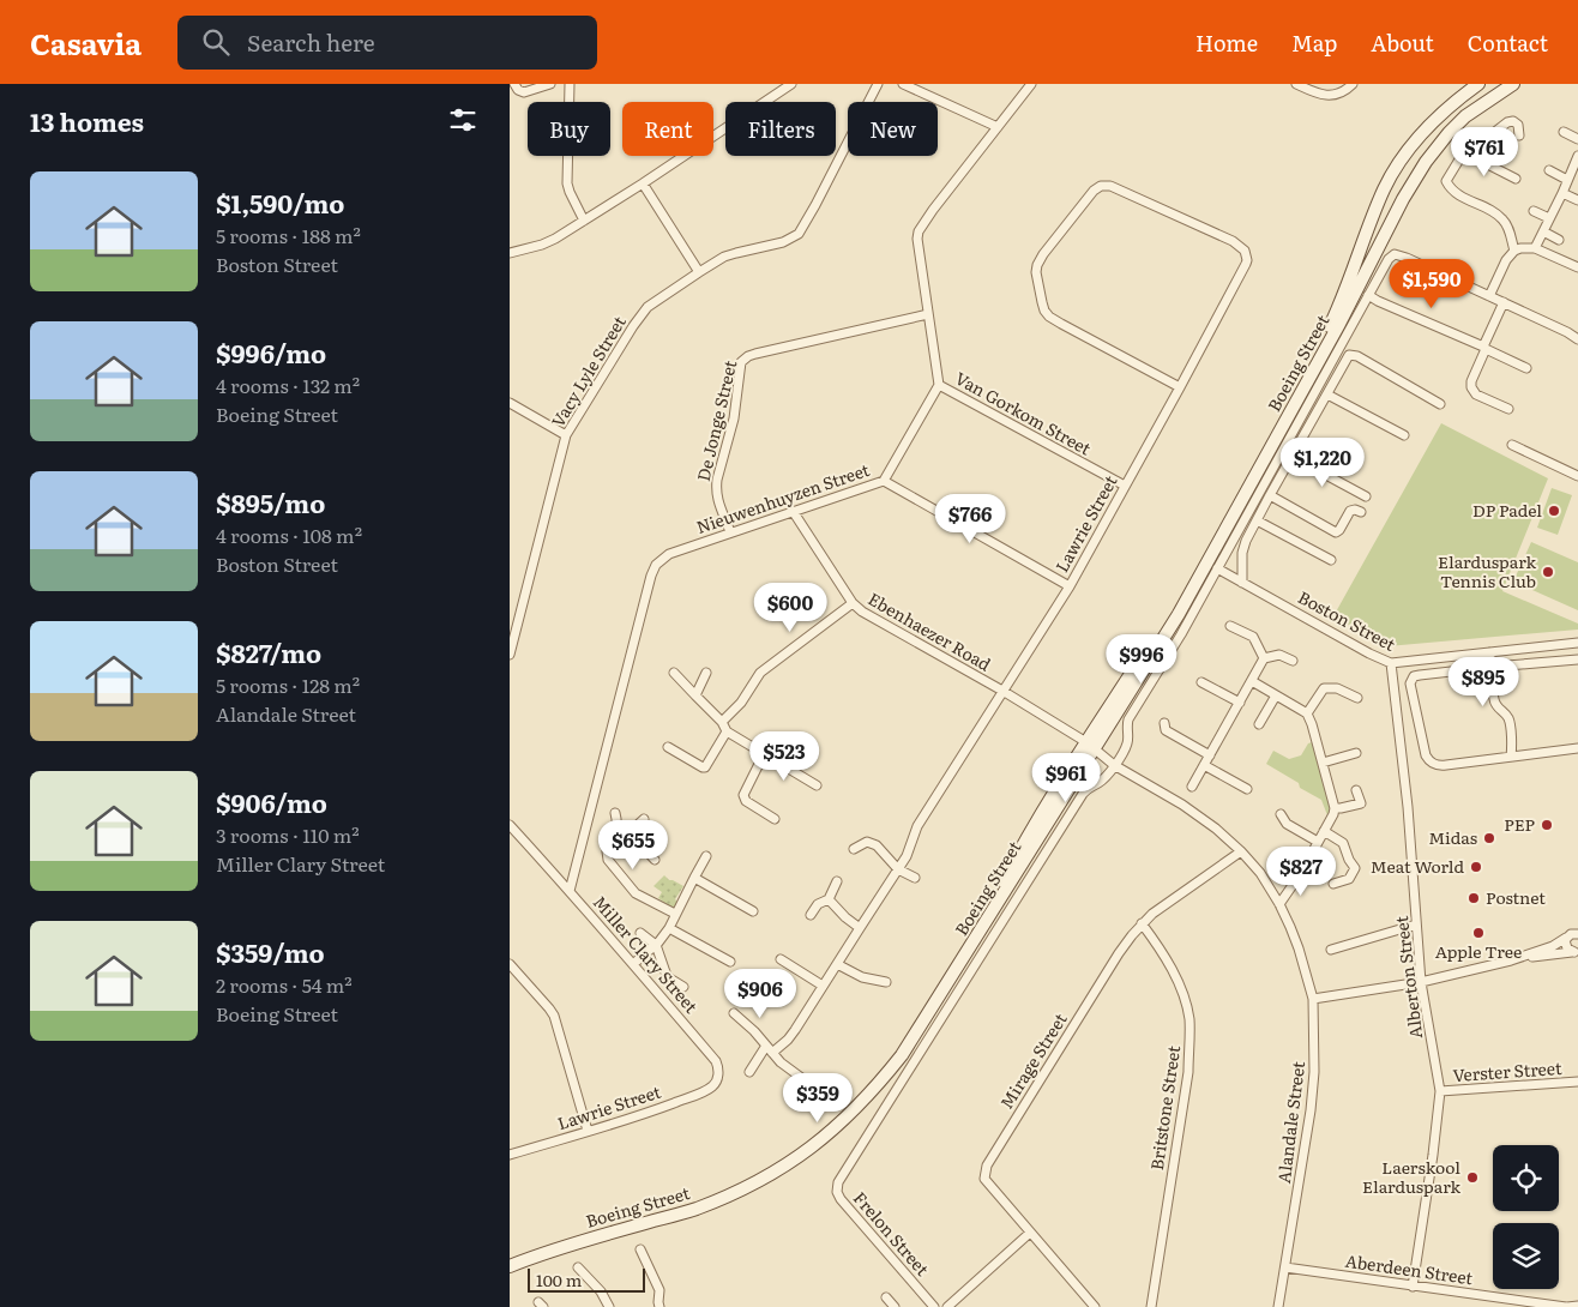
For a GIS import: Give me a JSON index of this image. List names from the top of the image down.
{
  "streets": {
    "main road": ["Boeing Street"],
    "street": [
      "Vacy Lyle Street",
      "Van Gorkom Street",
      "De Jonge Street",
      "Nieuwenhuyzen Street",
      "Lawrie Street",
      "Boston Street",
      "Ebenhaezer Road",
      "Miller Clary Street",
      "Alberton Street",
      "Mirage Street",
      "Verster Street",
      "Britstone Street",
      "Alandale Street",
      "Frelon Street",
      "Aberdeen Street"
    ]
  },
  "crossings": [
    ["Boeing Street", "Boston Street"],
    ["Boeing Street", "Ebenhaezer Road"],
    ["Boeing Street", "Alandale Street"],
    ["Boeing Street", "Frelon Street"],
    ["Van Gorkom Street", "Nieuwenhuyzen Street"],
    ["Van Gorkom Street", "Lawrie Street"],
    ["De Jonge Street", "Nieuwenhuyzen Street"],
    ["Nieuwenhuyzen Street", "Ebenhaezer Road"],
    ["Nieuwenhuyzen Street", "Miller Clary Street"],
    ["Lawrie Street", "Ebenhaezer Road"],
    ["Lawrie Street", "Miller Clary Street"],
    ["Boston Street", "Alberton Street"],
    ["Ebenhaezer Road", "Alandale Street"],
    ["Alberton Street", "Verster Street"],
    ["Alberton Street", "Aberdeen Street"],
    ["Mirage Street", "Britstone Street"],
    ["Mirage Street", "Alandale Street"],
    ["Alandale Street", "Aberdeen Street"]
  ],
  "places": [
    "DP Padel",
    "Elarduspark Tennis Club",
    "PEP",
    "Midas",
    "Meat World",
    "Postnet",
    "Apple Tree",
    "Laerskool Elarduspark"
  ],
  "scale_bar": "100 m",
  "page": {
    "header": "Casavia",
    "search": "Search here",
    "nav": [
      "Home",
      "Map",
      "About",
      "Contact"
    ],
    "heading": "13 homes",
    "chip": [
      "Buy",
      "Rent",
      "Filters",
      "New"
    ],
    "price": [
      "$761",
      "$1,590",
      "$1,220",
      "$766",
      "$600",
      "$996",
      "$895",
      "$523",
      "$961",
      "$655",
      "$827",
      "$906",
      "$359"
    ],
    "list": [
      {
        "name": "$1,590/mo",
        "note": "5 rooms · 188 m² · Boston Street"
      },
      {
        "name": "$996/mo",
        "note": "4 rooms · 132 m² · Boeing Street"
      },
      {
        "name": "$895/mo",
        "note": "4 rooms · 108 m² · Boston Street"
      },
      {
        "name": "$827/mo",
        "note": "5 rooms · 128 m² · Alandale Street"
      },
      {
        "name": "$906/mo",
        "note": "3 rooms · 110 m² · Miller Clary Street"
      },
      {
        "name": "$359/mo",
        "note": "2 rooms · 54 m² · Boeing Street"
      }
    ],
    "scale": "100 m"
  }
}
